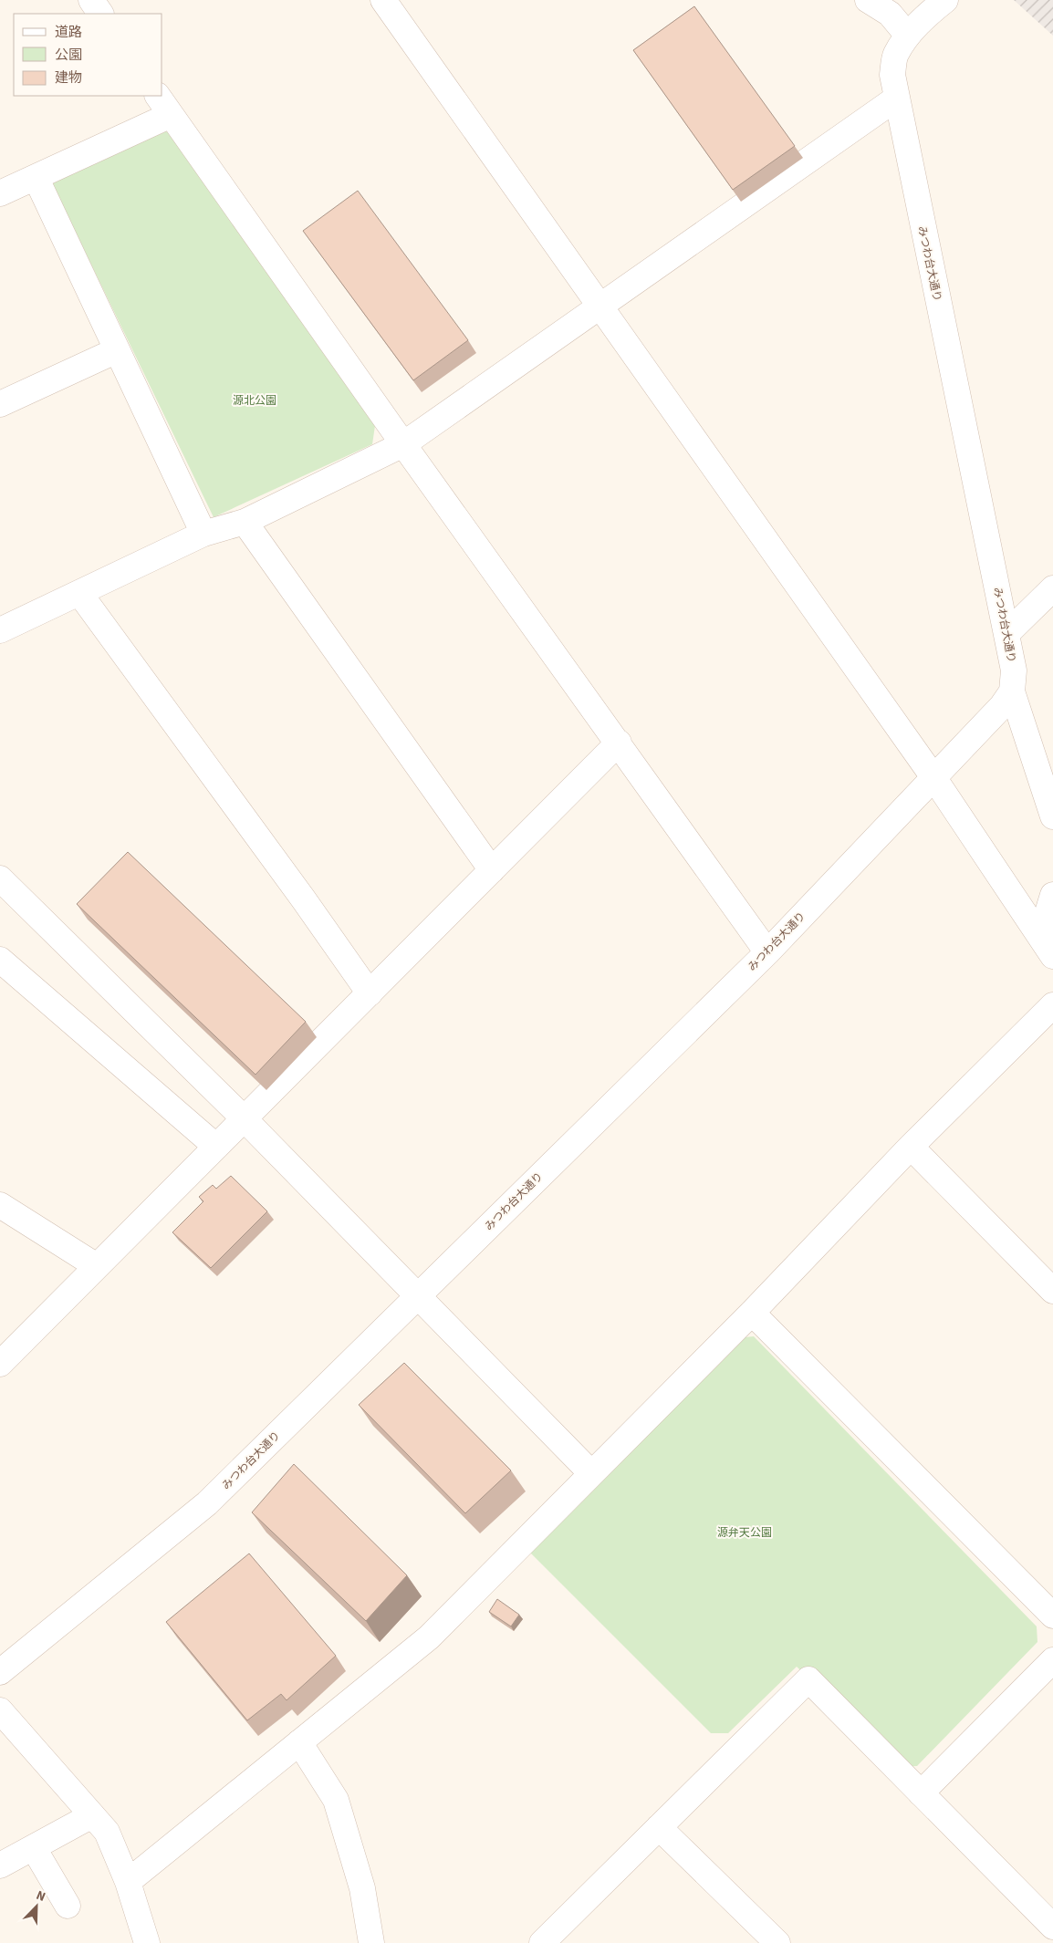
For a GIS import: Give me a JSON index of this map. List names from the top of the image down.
{
  "streets": {
    "street": ["みつわ台大通り"]
  },
  "parks": ["源北公園", "源弁天公園"],
  "legend": ["道路", "公園", "建物"],
  "north": "top right"
}
